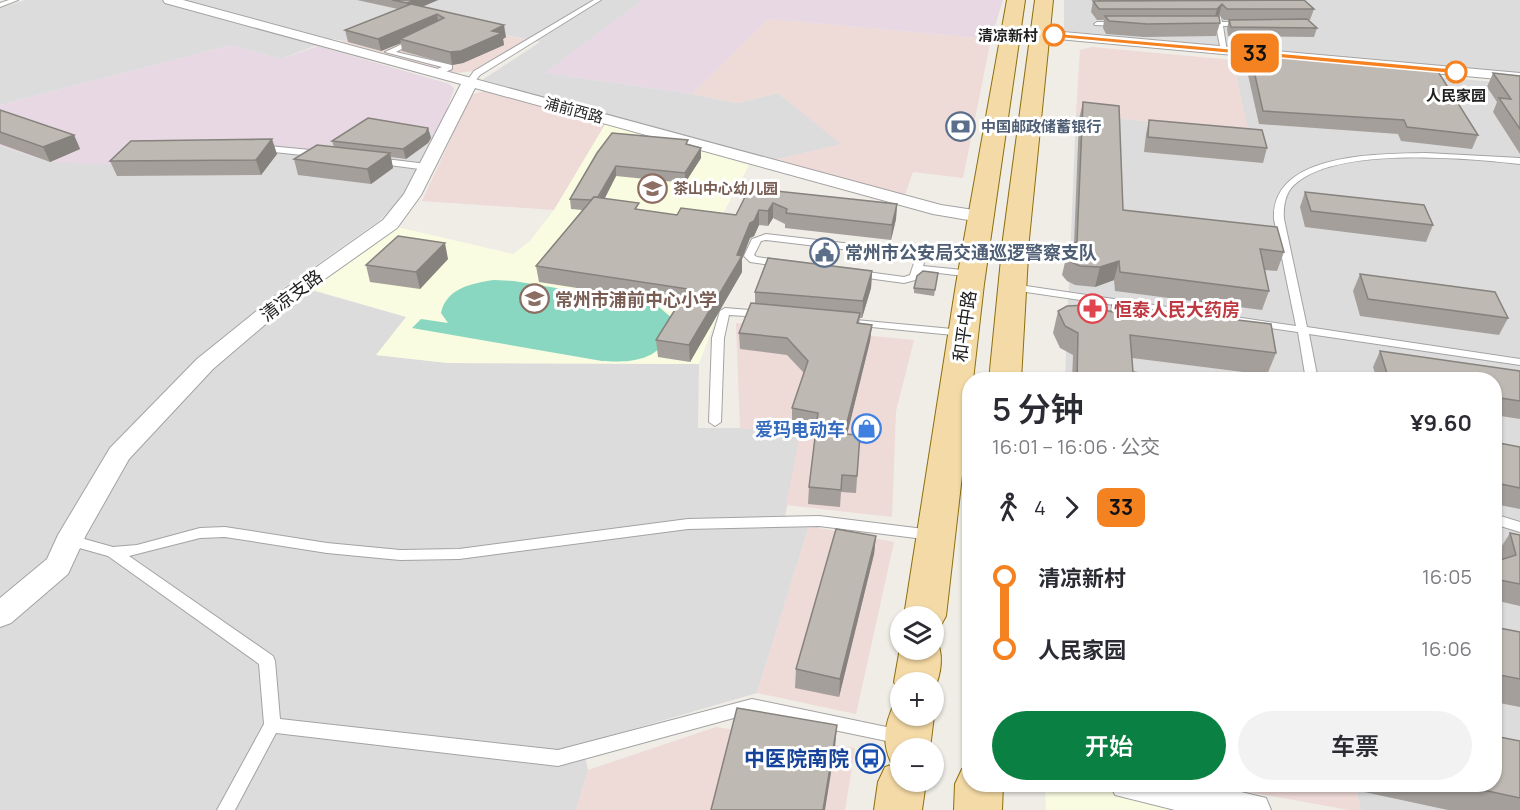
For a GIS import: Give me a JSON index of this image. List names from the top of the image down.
{
  "streets": {
    "main road": ["和平中路"],
    "street": ["浦前西路", "清凉支路"]
  },
  "crossings": [
    ["浦前西路", "清凉支路"],
    ["浦前西路", "和平中路"]
  ],
  "places": {
    "other": ["清凉新村", "人民家园"],
    "bank": ["中国邮政储蓄银行"],
    "school or university": ["茶山中心幼儿园", "常州市浦前中心小学"],
    "public building": ["常州市公安局交通巡逻警察支队"],
    "pharmacy": ["恒泰人民大药房"],
    "shop": ["爱玛电动车"],
    "bus stop": ["中医院南院"]
  },
  "lines": ["bus line 33"],
  "page": {
    "on_map": "33",
    "heading": ["5 分钟", "16:01 – 16:06 · 公交", "¥9.60"],
    "legs": ["4", "33"],
    "list": [
      {
        "name": "清凉新村",
        "value": "16:05"
      },
      {
        "name": "人民家园",
        "value": "16:06"
      }
    ],
    "map_buttons": ["+", "−"],
    "buttons": ["开始", "车票"]
  }
}
